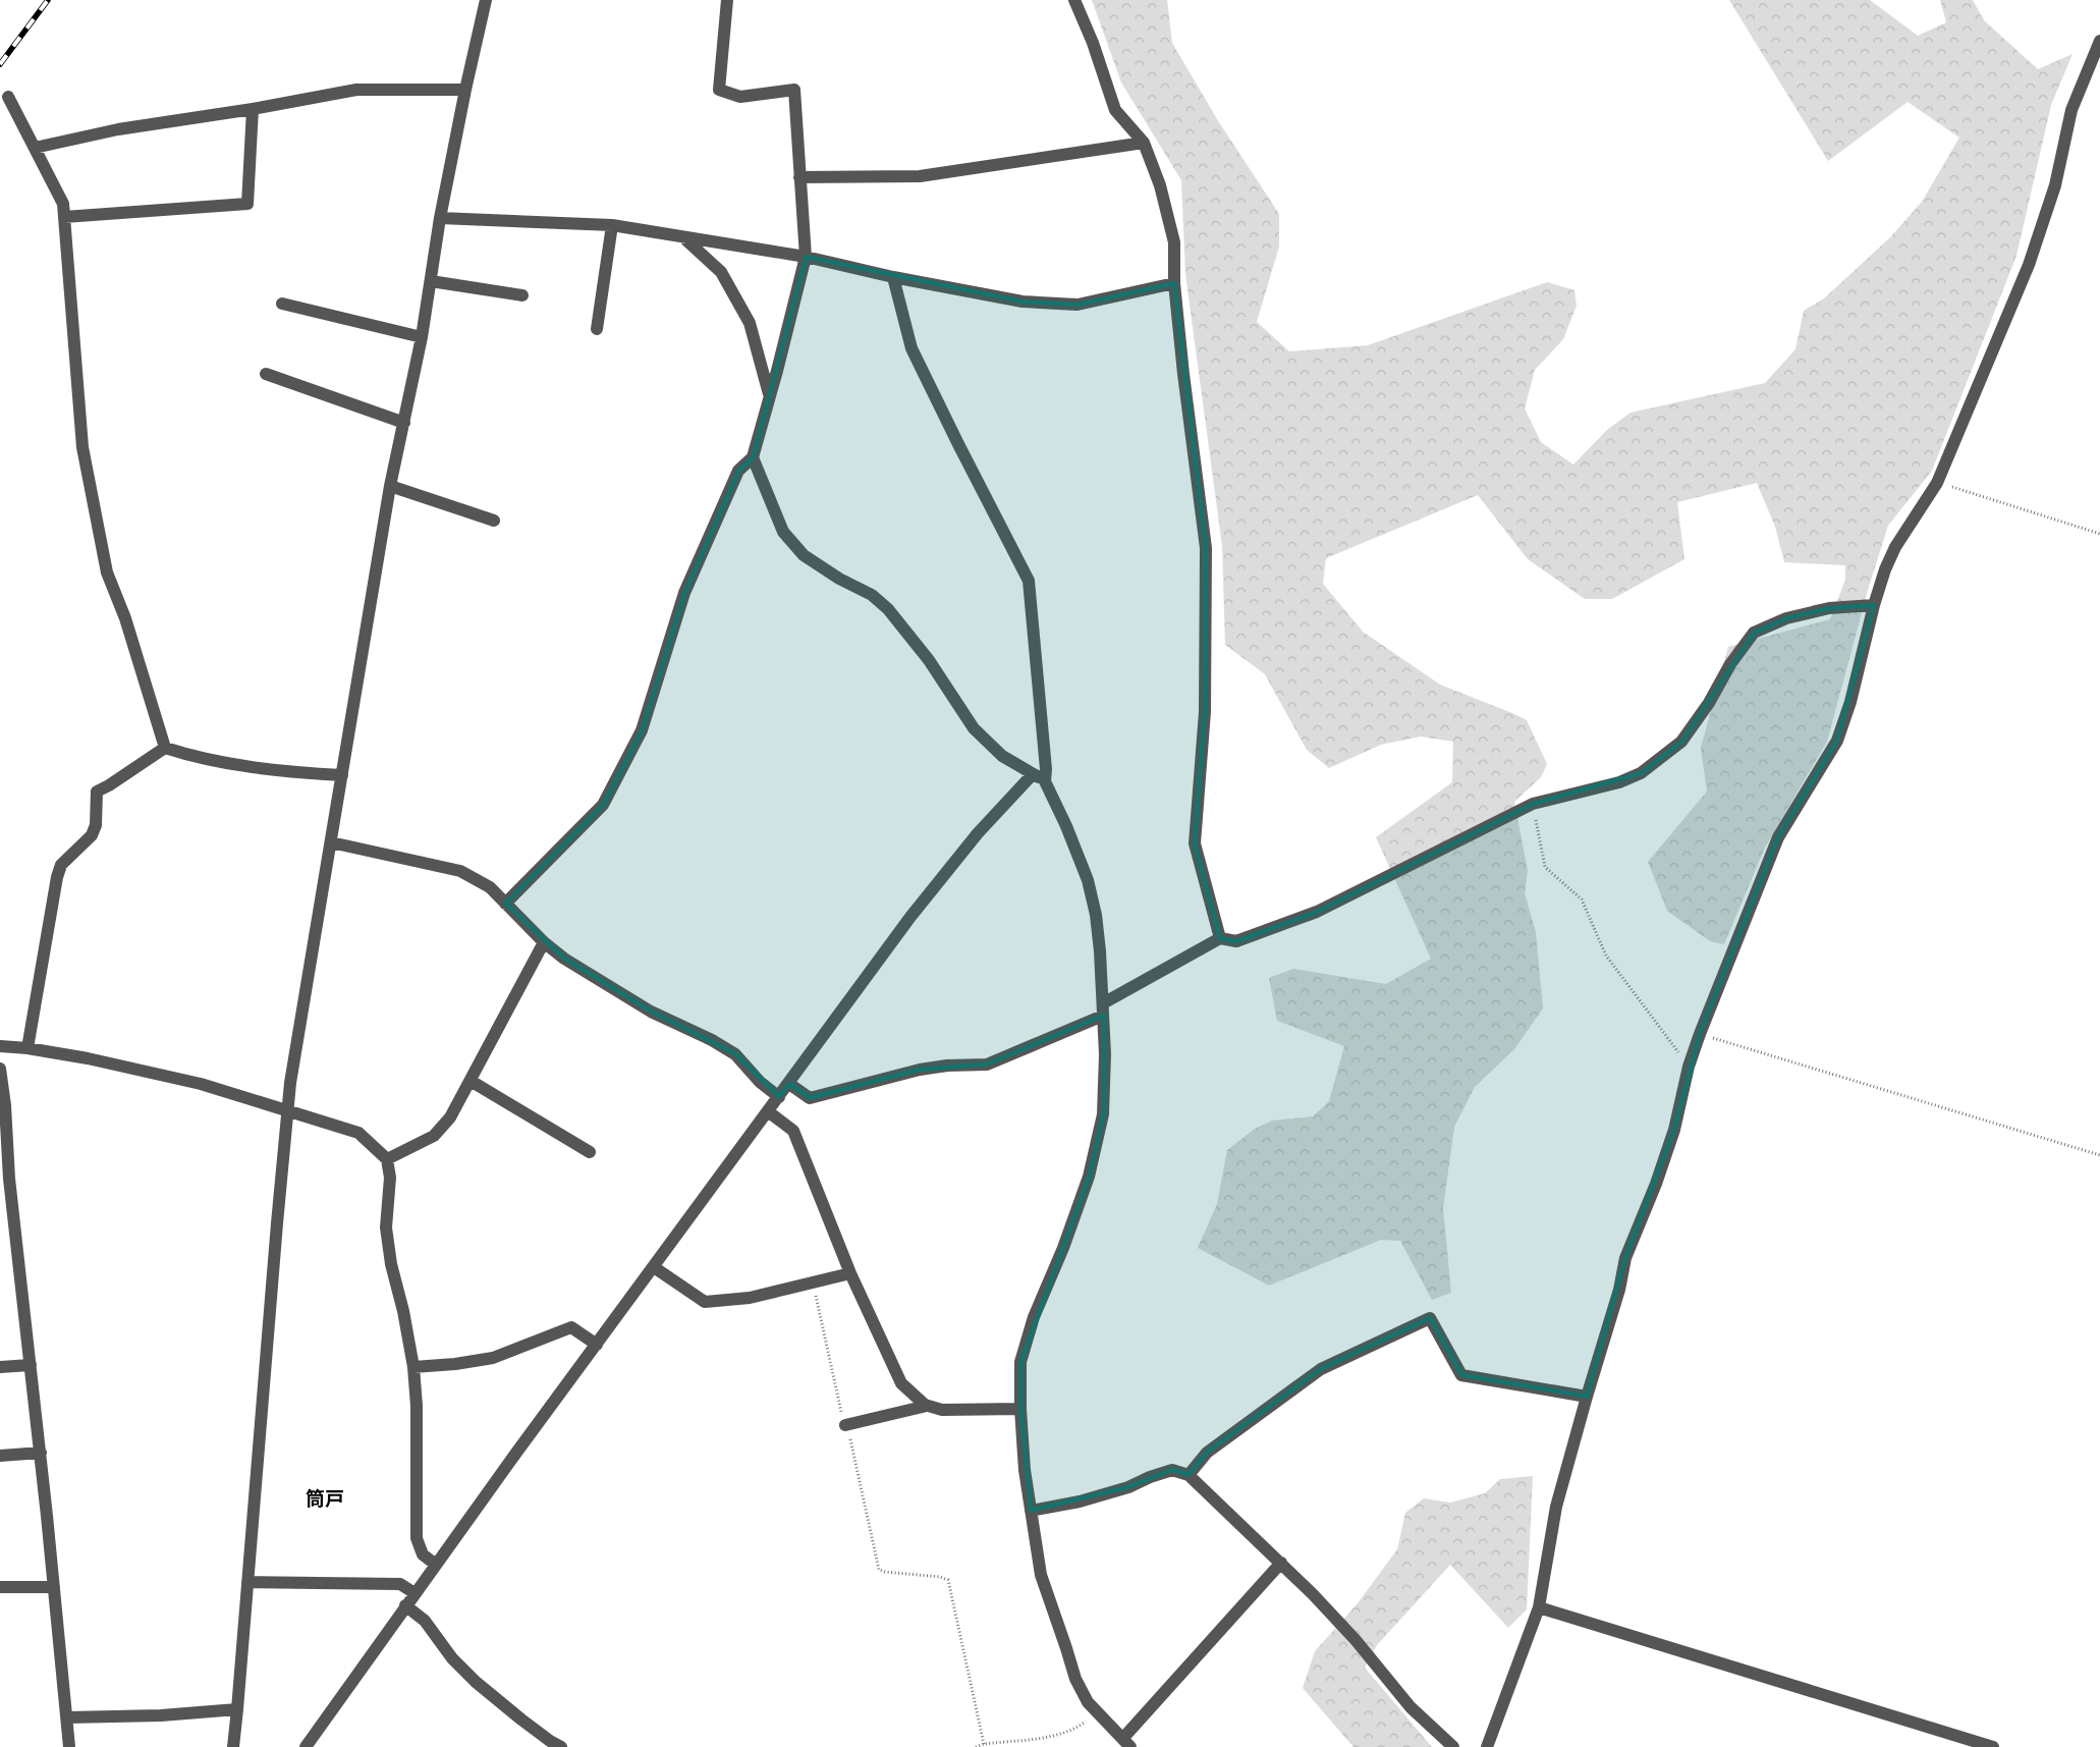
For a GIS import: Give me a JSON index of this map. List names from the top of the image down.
{
  "districts": ["筒戸"]
}
